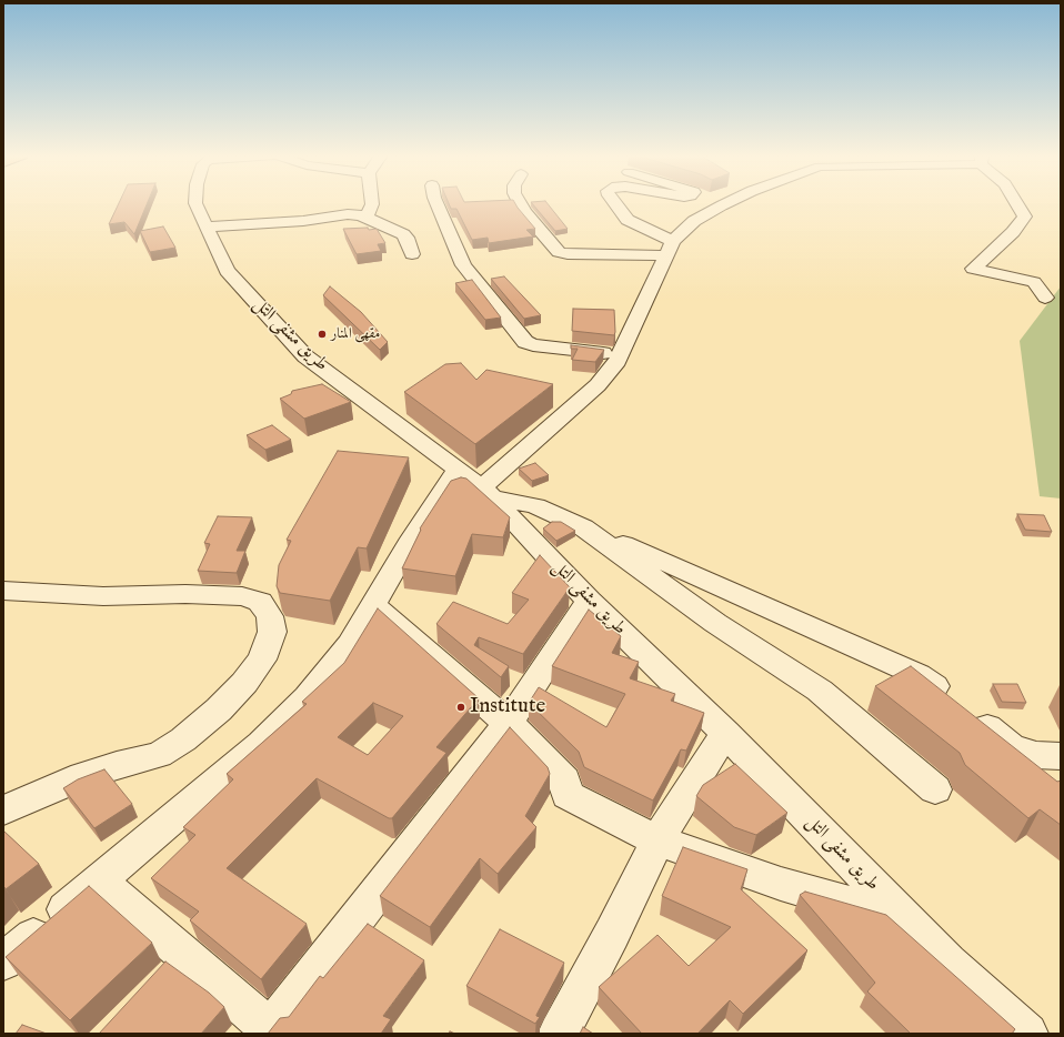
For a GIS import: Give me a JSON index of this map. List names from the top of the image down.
{
  "streets": {
    "street": ["طريق مشفى التل"]
  },
  "places": ["مقهى المنار", "Institute"]
}
